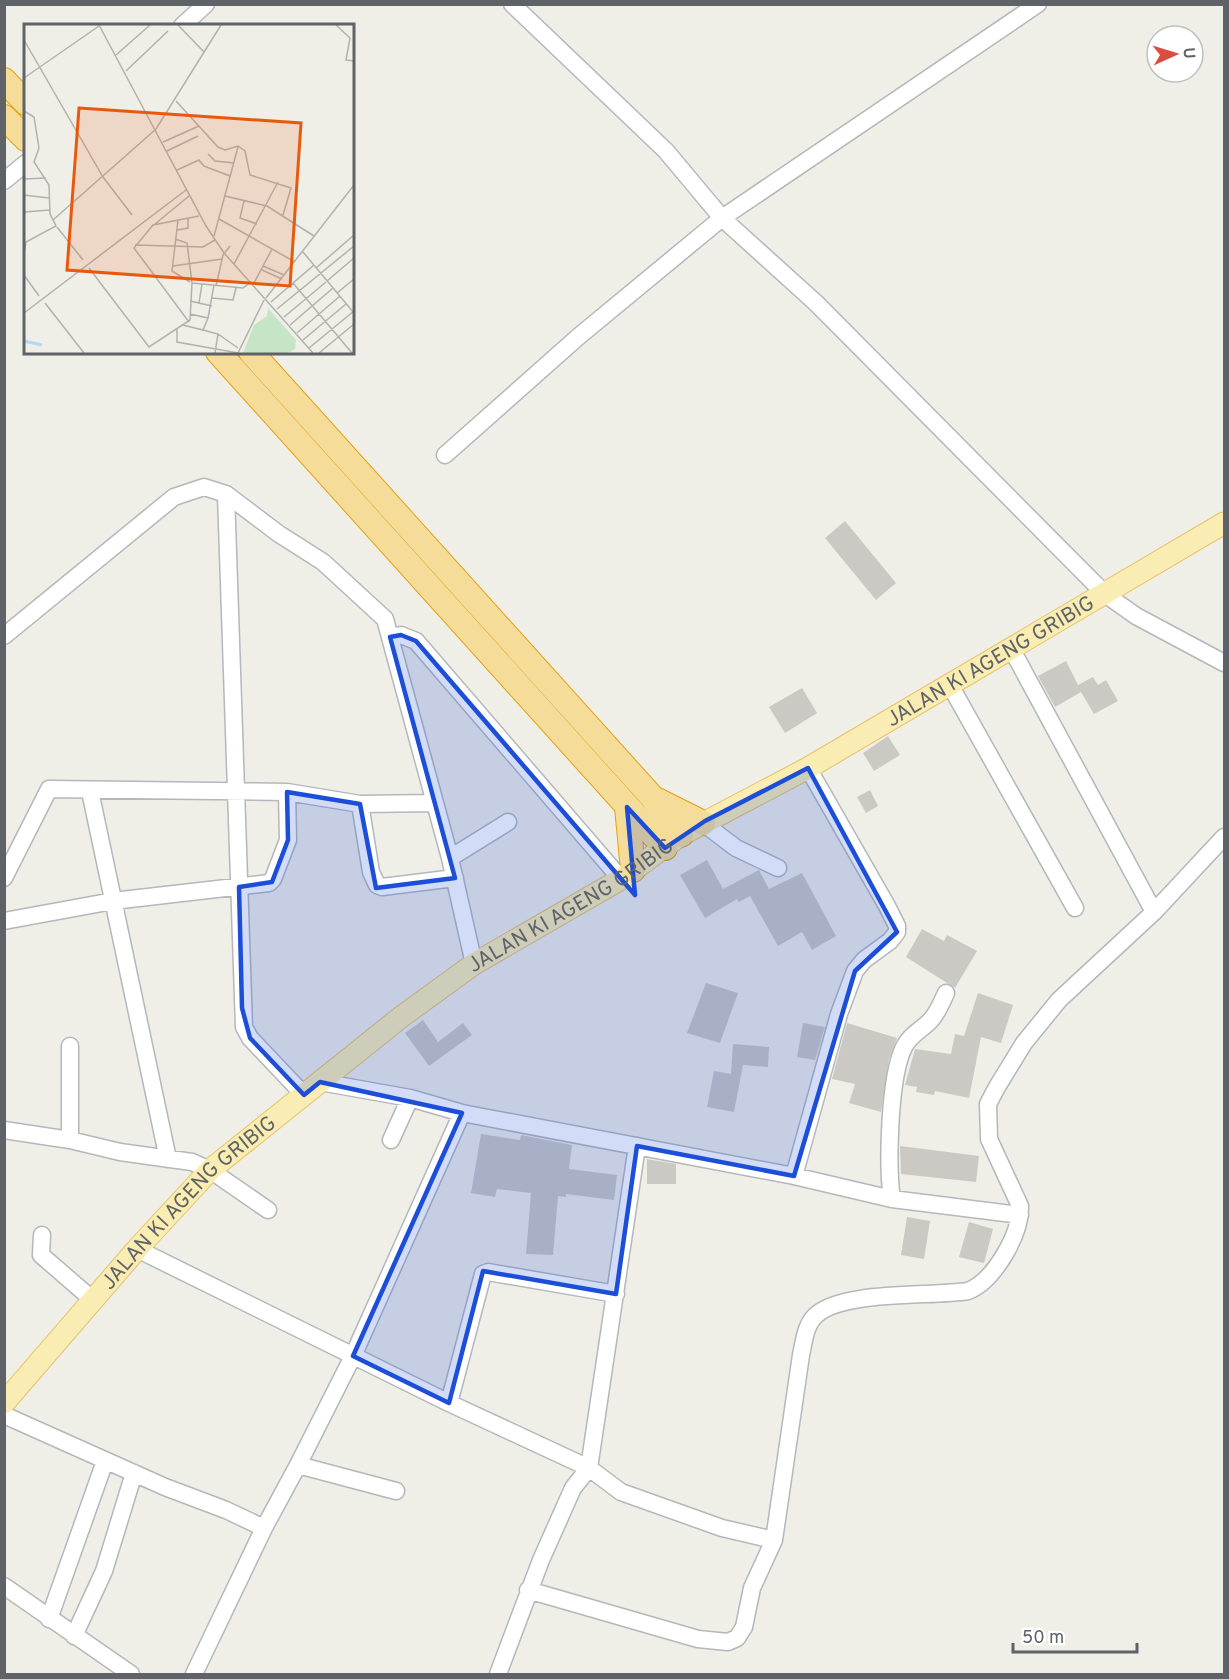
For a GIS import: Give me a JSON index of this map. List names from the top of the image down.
{
  "streets": {
    "main road": ["JALAN KI AGENG GRIBIG"]
  },
  "scale_bar": "50 m",
  "north": "right"
}
